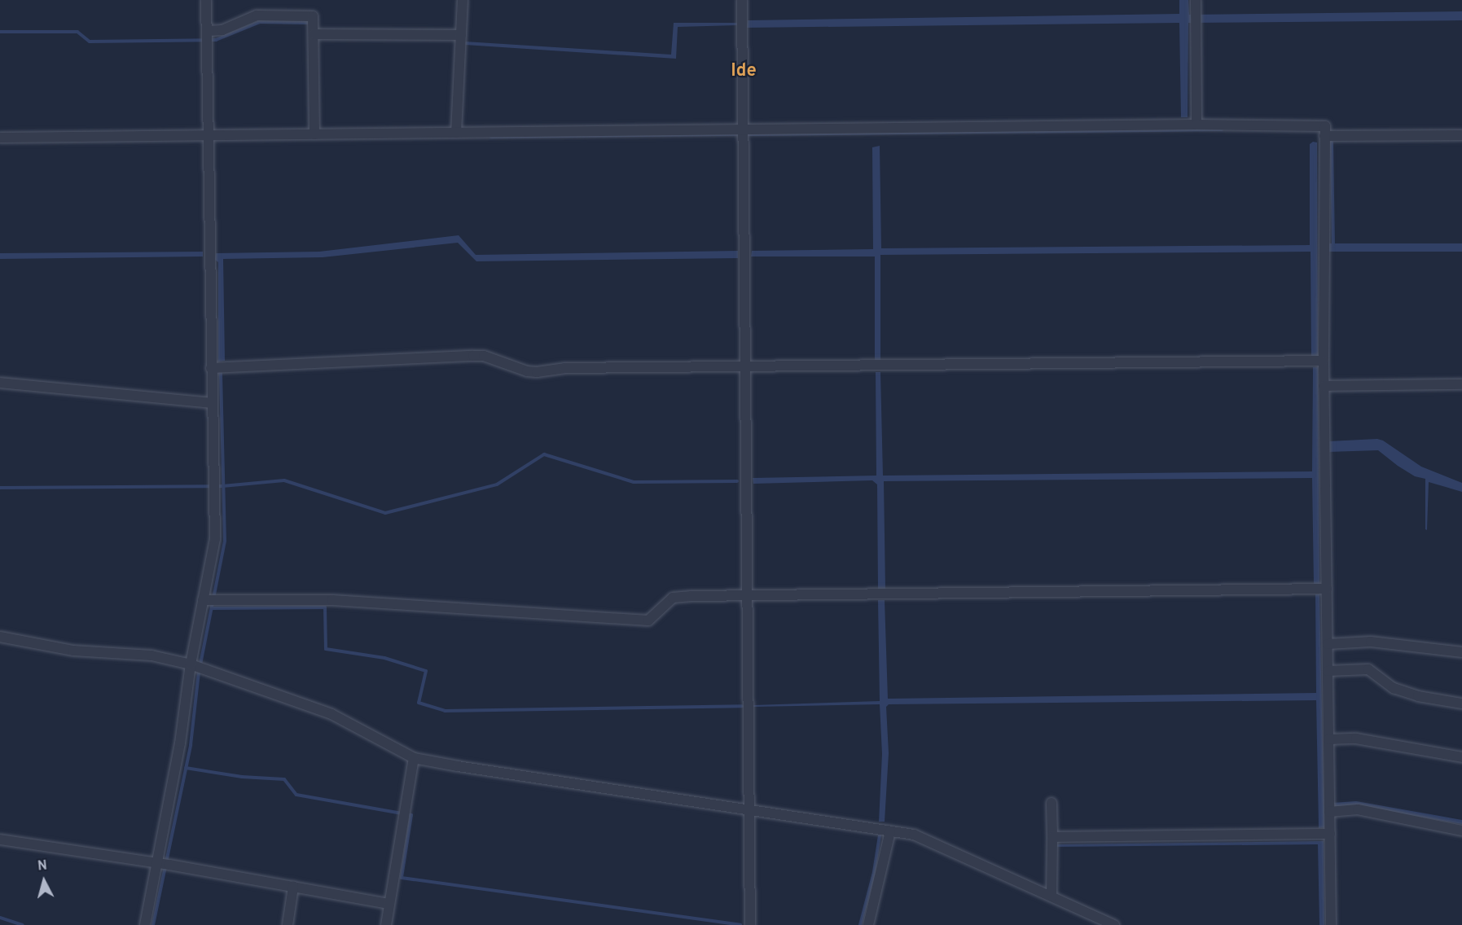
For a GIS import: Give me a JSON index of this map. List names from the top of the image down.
{
  "districts": ["Ide"],
  "north": "top"
}
